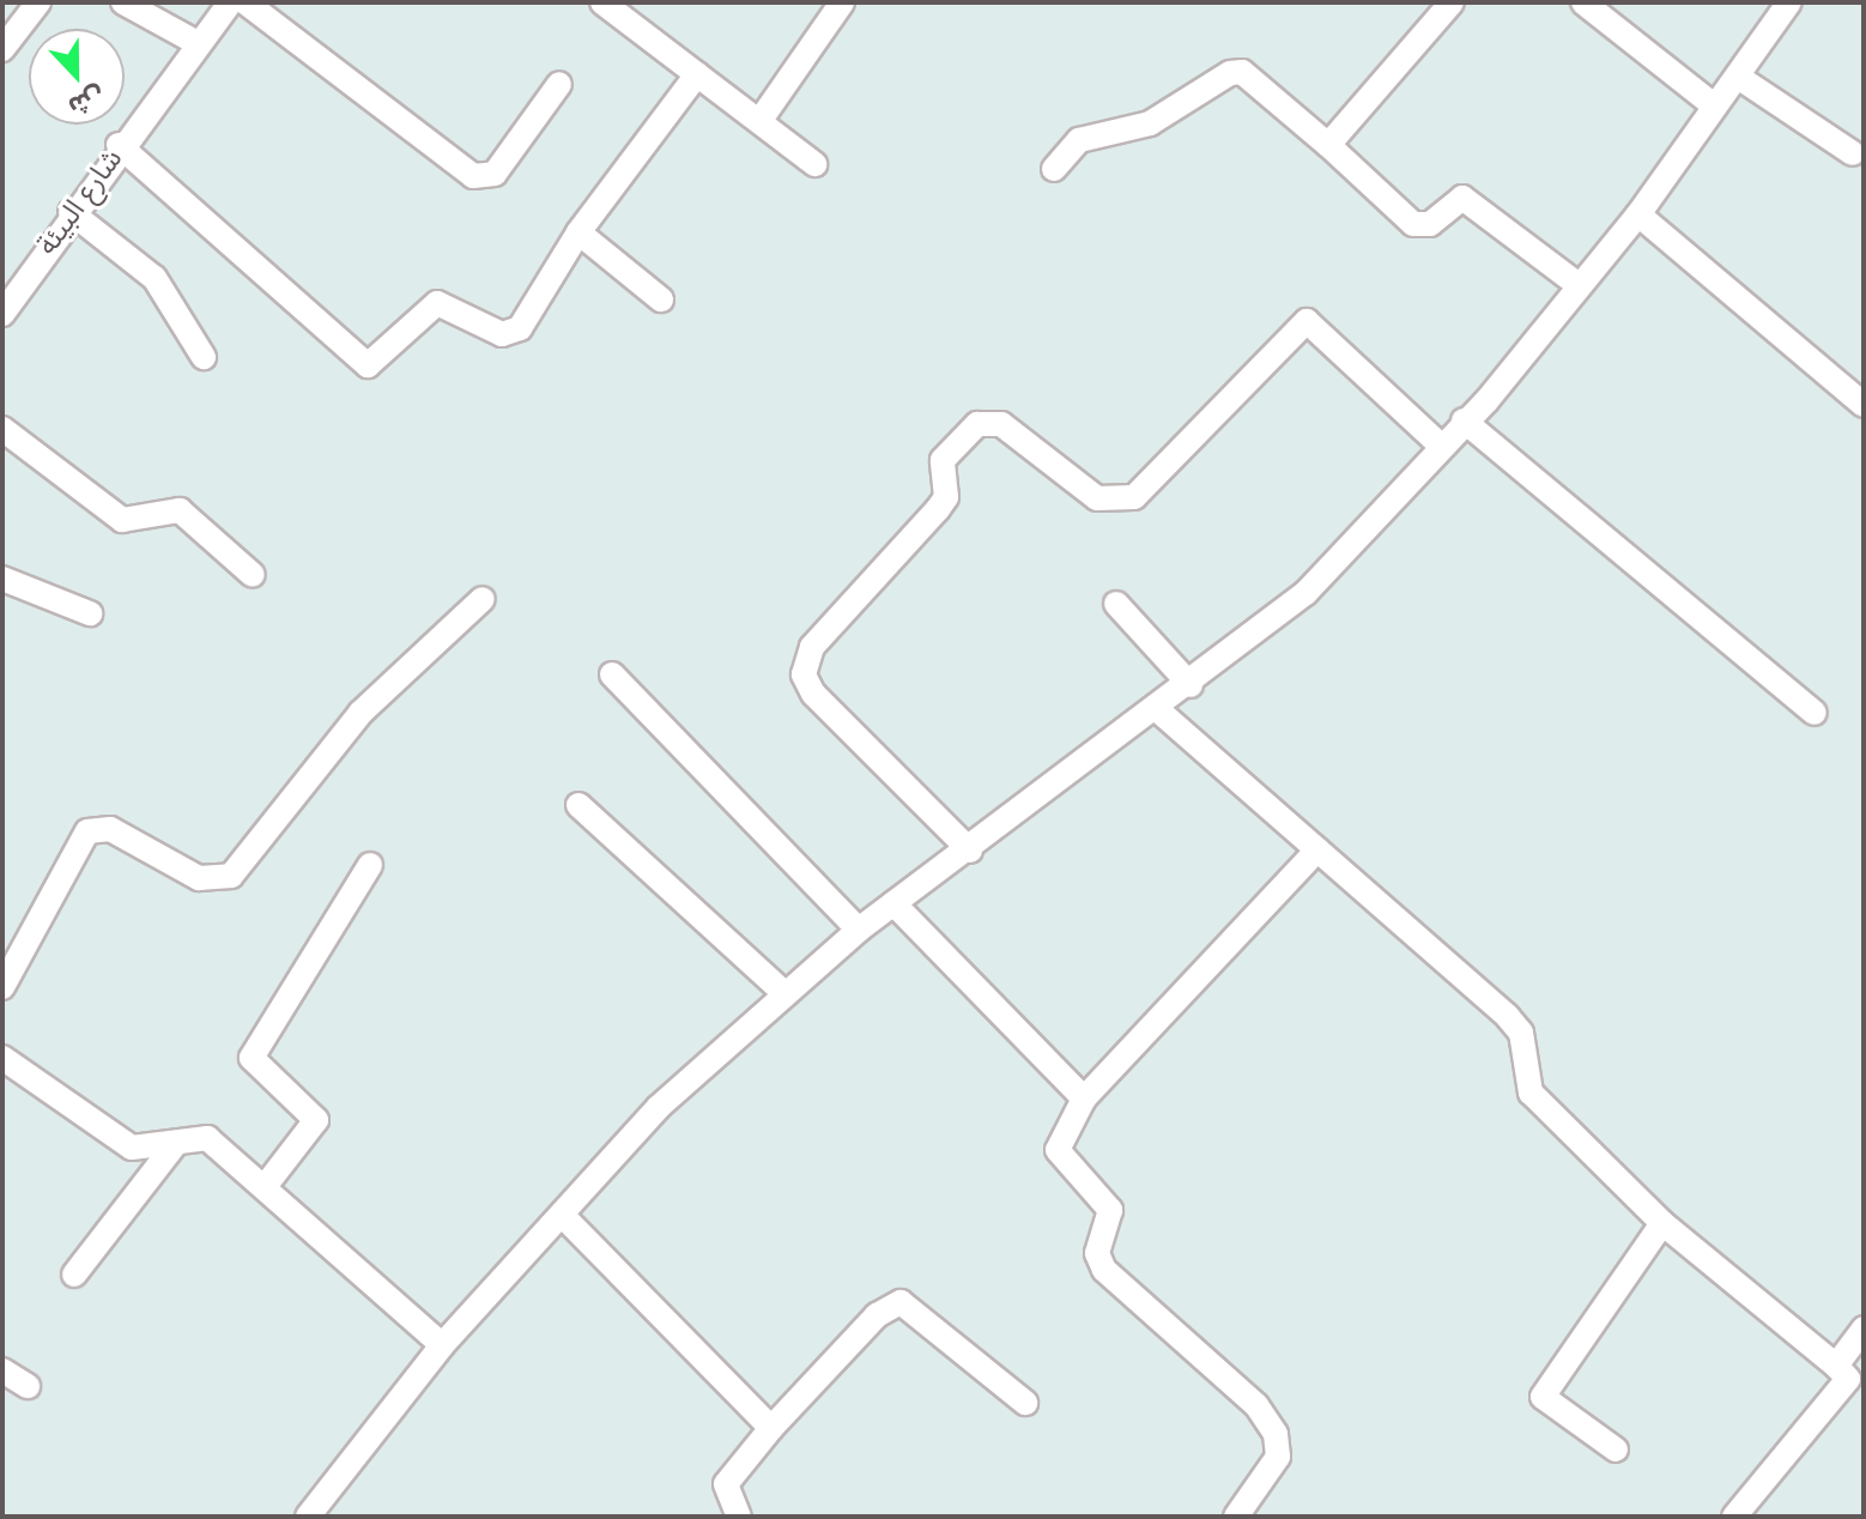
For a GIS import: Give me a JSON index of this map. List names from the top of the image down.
{
  "streets": {
    "street": ["شارع البيئة"]
  },
  "north": "bottom"
}
